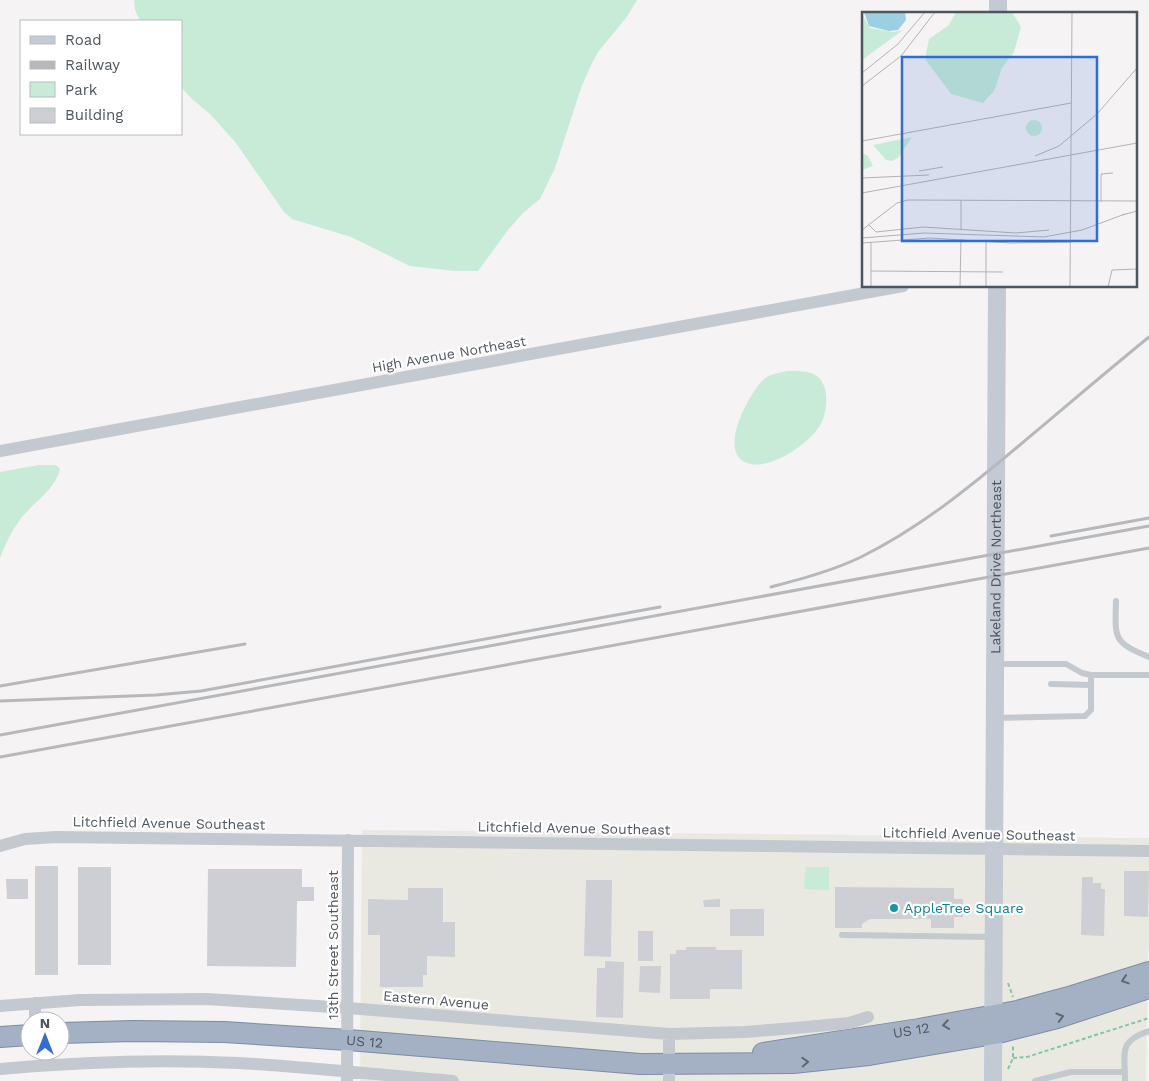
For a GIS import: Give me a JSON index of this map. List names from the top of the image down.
{
  "streets": {
    "highway": ["US 12"],
    "main road": ["Lakeland Drive Northeast"],
    "street": [
      "High Avenue Northeast",
      "Litchfield Avenue Southeast",
      "13th Street Southeast",
      "Eastern Avenue"
    ]
  },
  "crossings": [
    ["Lakeland Drive Northeast", "Litchfield Avenue Southeast"],
    ["Lakeland Drive Northeast", "US 12"],
    ["Litchfield Avenue Southeast", "13th Street Southeast"],
    ["13th Street Southeast", "Eastern Avenue"],
    ["13th Street Southeast", "US 12"]
  ],
  "places": ["AppleTree Square"],
  "legend": [
    "Road",
    "Railway",
    "Park",
    "Building"
  ],
  "north": "top"
}
